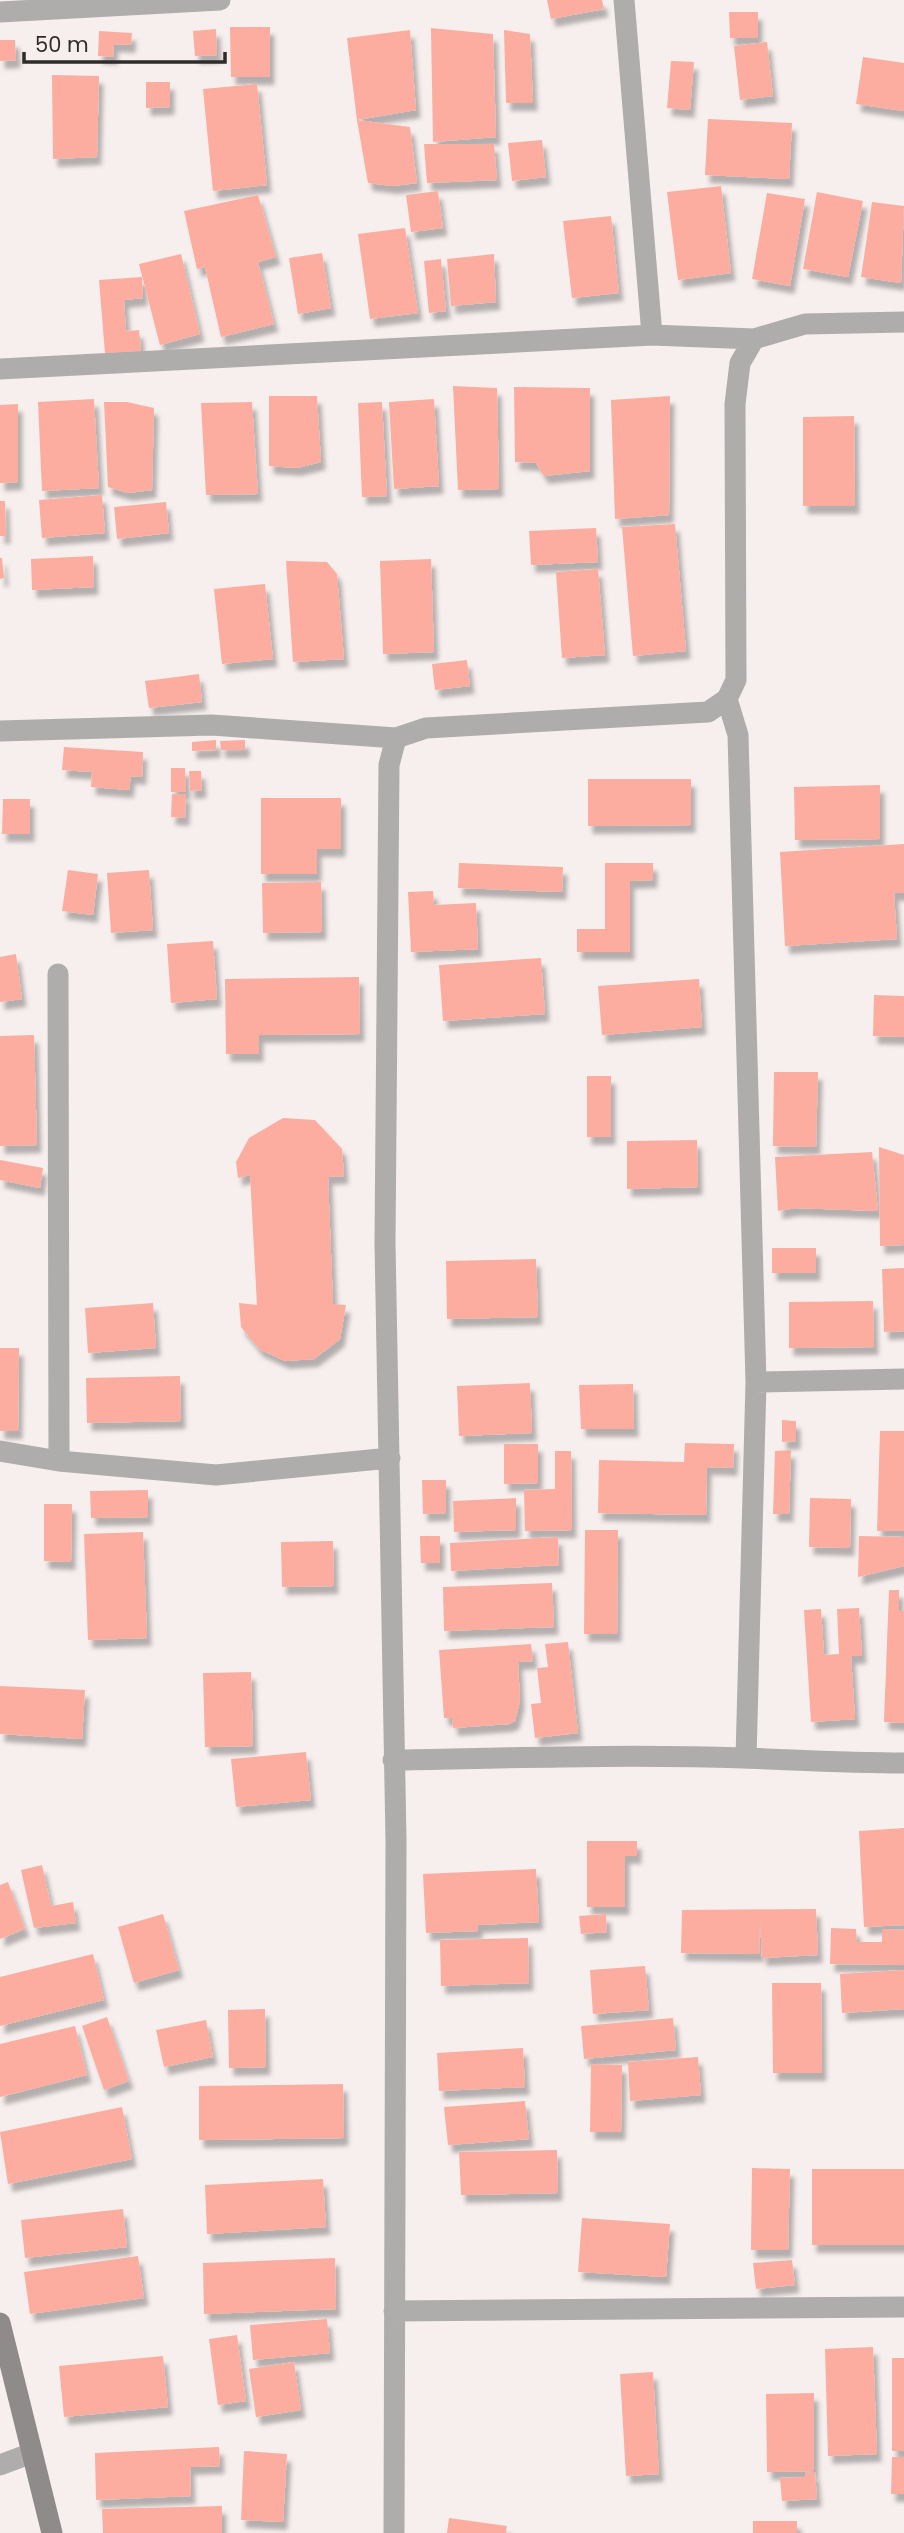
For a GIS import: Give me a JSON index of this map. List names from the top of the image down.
{
  "scale_bar": "50 m"
}
